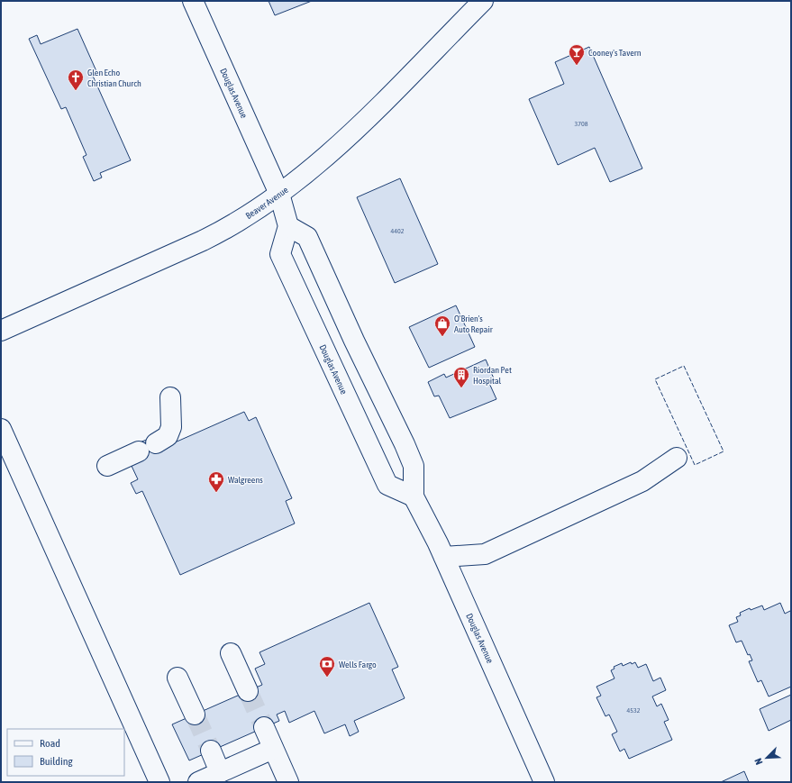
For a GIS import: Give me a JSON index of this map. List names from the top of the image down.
{
  "streets": {
    "main road": ["Douglas Avenue", "Beaver Avenue"]
  },
  "crossings": [
    ["Douglas Avenue", "Beaver Avenue"]
  ],
  "places": {
    "bar": ["Cooney's Tavern"],
    "church": ["Glen Echo Christian Church"],
    "shop": ["O'Brien's Auto Repair"],
    "building": ["Riordan Pet Hospital"],
    "pharmacy": ["Walgreens"],
    "bank": ["Wells Fargo"]
  },
  "house_numbers": ["3708", "4402", "4532"],
  "legend": ["Road", "Building"],
  "north": "bottom left"
}
